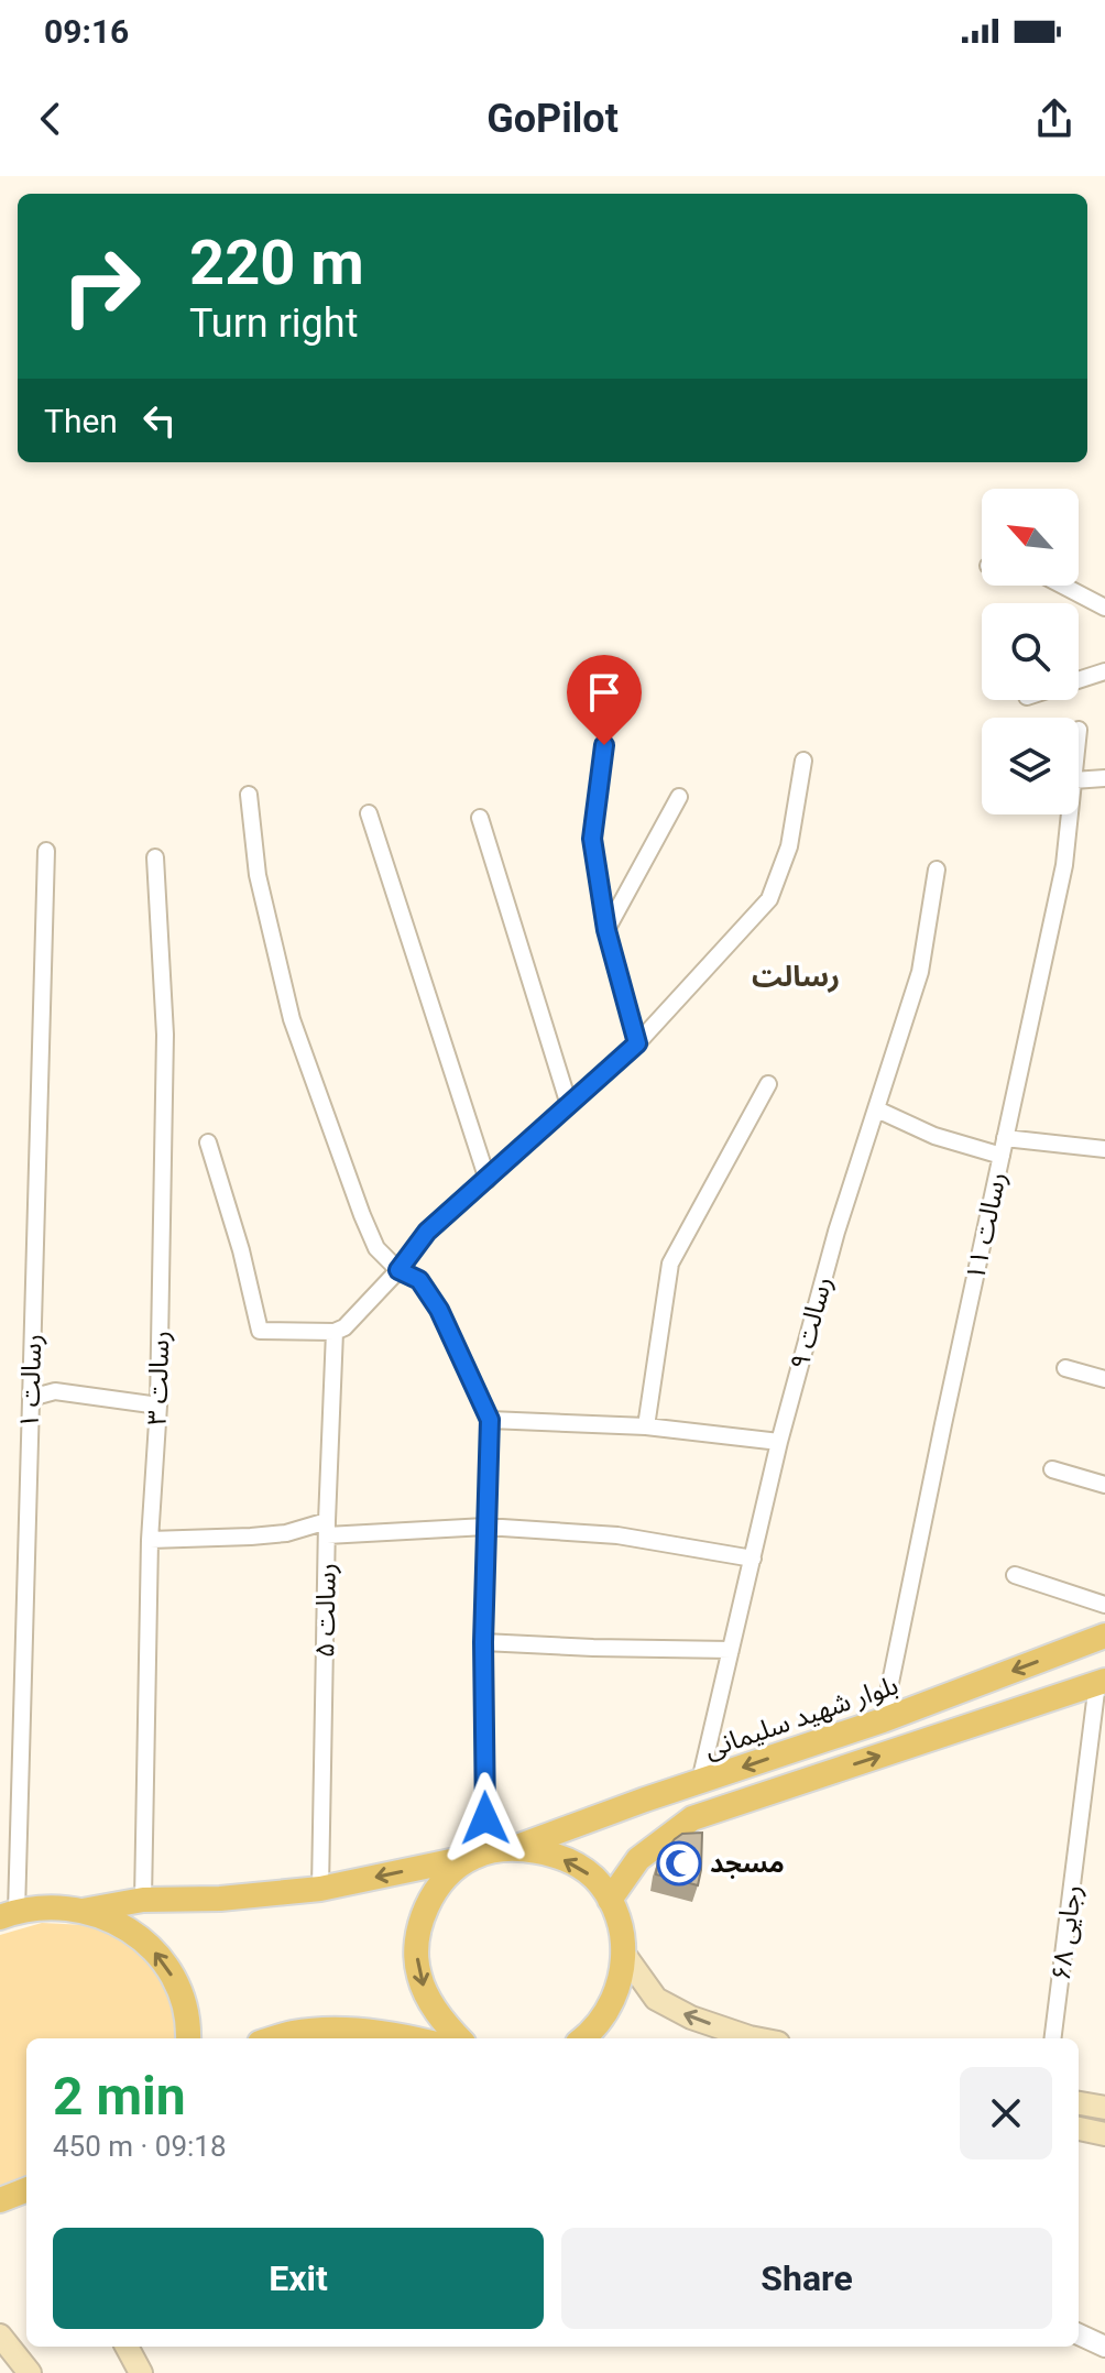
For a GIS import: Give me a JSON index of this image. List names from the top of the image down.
{
  "streets": {
    "main road": ["بلوار شهید سلیمانی"],
    "street": [
      "رسالت ۱۱",
      "رسالت ۹",
      "رسالت ۳",
      "رسالت ۱",
      "رسالت ۵",
      "رجایی ۶۸"
    ]
  },
  "crossings": [
    ["رسالت ۱۱", "بلوار شهید سلیمانی"],
    ["رسالت ۹", "بلوار شهید سلیمانی"]
  ],
  "districts": ["رسالت"],
  "places": {
    "mosque": ["مسجد"]
  },
  "north": "top left",
  "page": {
    "status": "09:16",
    "header": "GoPilot",
    "turn": ["220 m", "Turn right"],
    "then": "Then",
    "heading": ["2 min", "450 m · 09:18"],
    "buttons": ["Exit", "Share"]
  }
}
